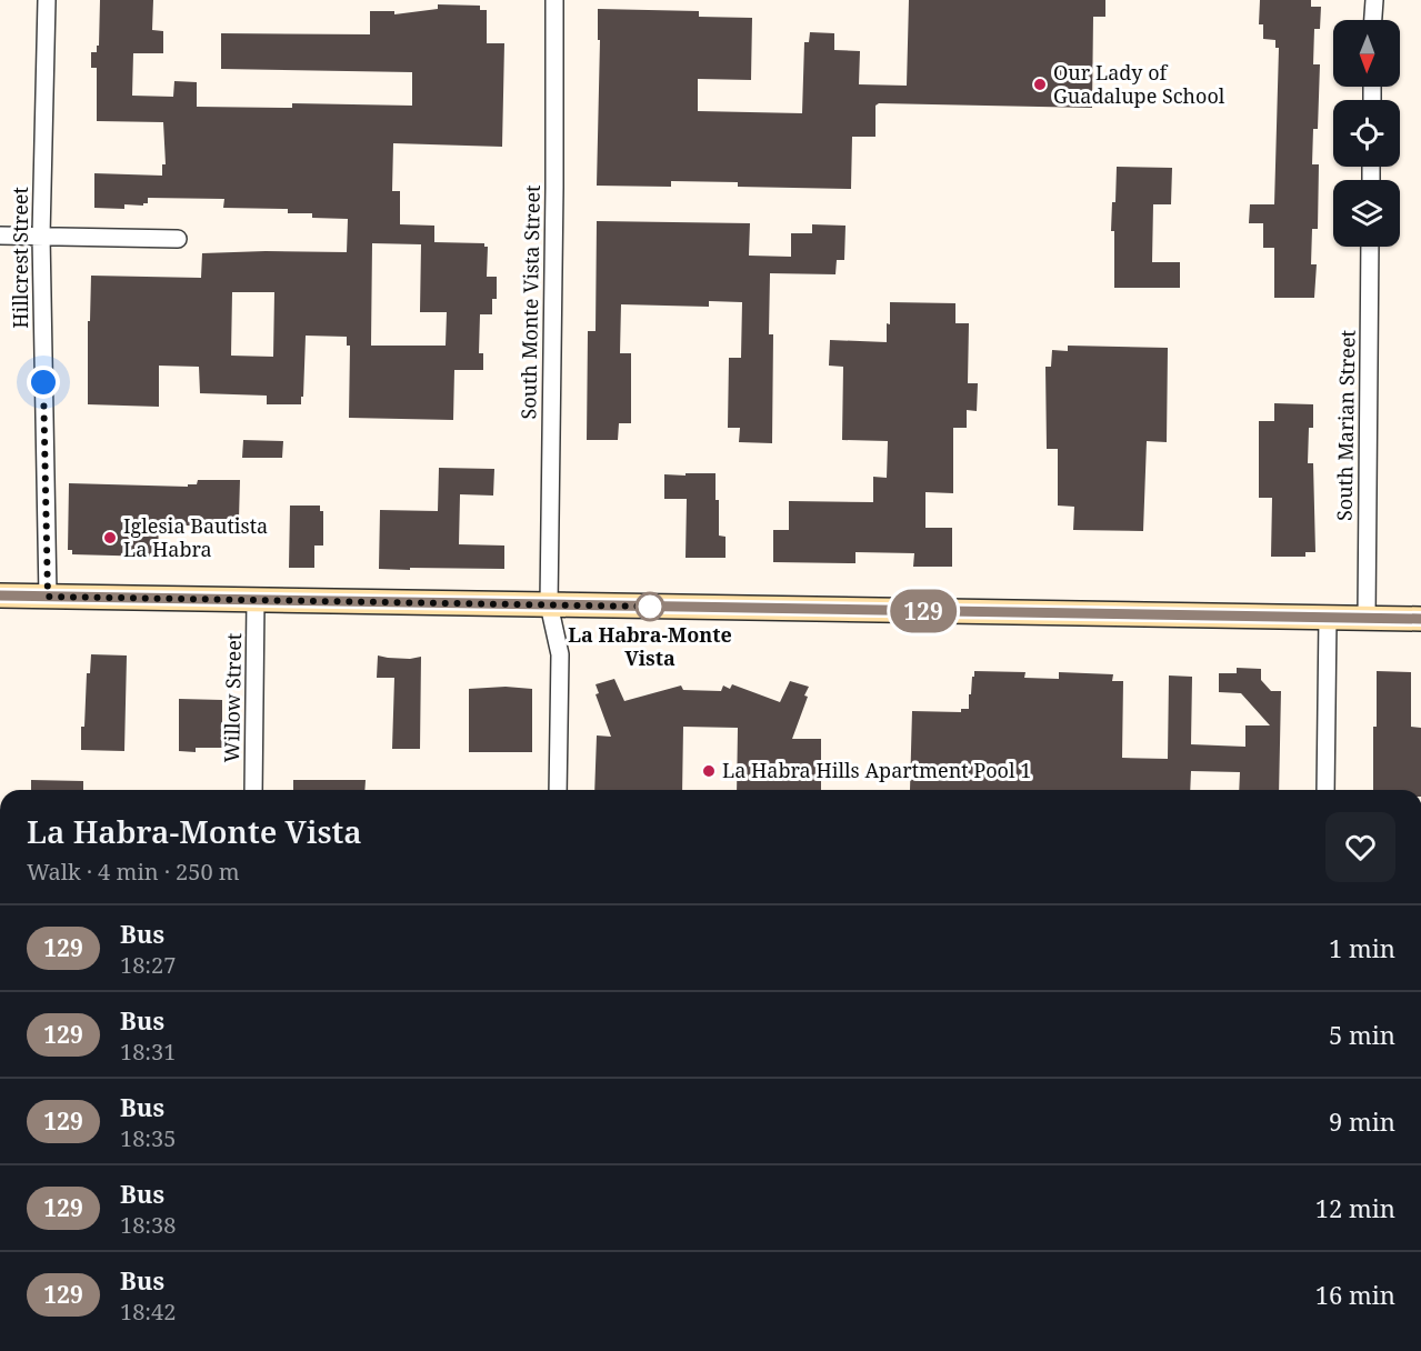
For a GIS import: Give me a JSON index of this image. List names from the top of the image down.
{
  "streets": {
    "street": [
      "Hillcrest Street",
      "South Monte Vista Street",
      "South Marian Street",
      "Willow Street"
    ]
  },
  "places": [
    "Our Lady of Guadalupe School",
    "Iglesia Bautista La Habra",
    "La Habra-Monte Vista",
    "La Habra Hills Apartment Pool 1"
  ],
  "lines": ["bus line 129"],
  "north": "bottom",
  "page": {
    "on_map": "129",
    "heading": ["La Habra-Monte Vista", "Walk · 4 min · 250 m"],
    "list": [
      {
        "mark": "129",
        "name": "Bus",
        "note": "18:27",
        "value": "1 min"
      },
      {
        "mark": "129",
        "name": "Bus",
        "note": "18:31",
        "value": "5 min"
      },
      {
        "mark": "129",
        "name": "Bus",
        "note": "18:35",
        "value": "9 min"
      },
      {
        "mark": "129",
        "name": "Bus",
        "note": "18:38",
        "value": "12 min"
      },
      {
        "mark": "129",
        "name": "Bus",
        "note": "18:42",
        "value": "16 min"
      }
    ]
  }
}
